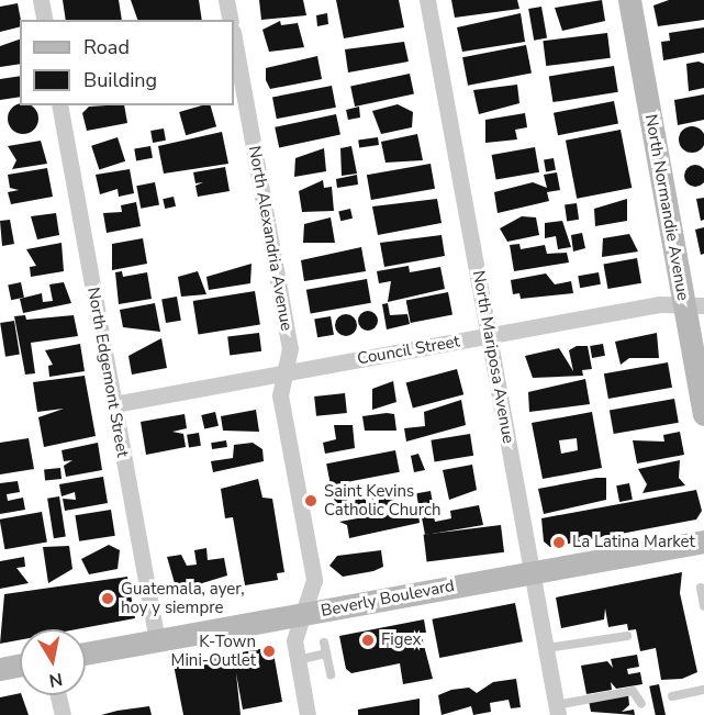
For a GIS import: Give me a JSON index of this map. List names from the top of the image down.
{
  "streets": {
    "main road": ["North Normandie Avenue", "Beverly Boulevard"],
    "street": [
      "North Alexandria Avenue",
      "Council Street",
      "North Mariposa Avenue",
      "North Edgemont Street"
    ]
  },
  "crossings": [
    ["North Normandie Avenue", "Council Street"],
    ["North Alexandria Avenue", "Council Street"],
    ["North Alexandria Avenue", "Beverly Boulevard"],
    ["Council Street", "North Mariposa Avenue"],
    ["Council Street", "North Edgemont Street"],
    ["North Mariposa Avenue", "Beverly Boulevard"],
    ["North Edgemont Street", "Beverly Boulevard"]
  ],
  "places": [
    "Saint Kevins Catholic Church",
    "La Latina Market",
    "Guatemala, ayer, hoy y siempre",
    "Figex",
    "K-Town Mini-Outlet"
  ],
  "legend": ["Road", "Building"],
  "north": "bottom"
}
